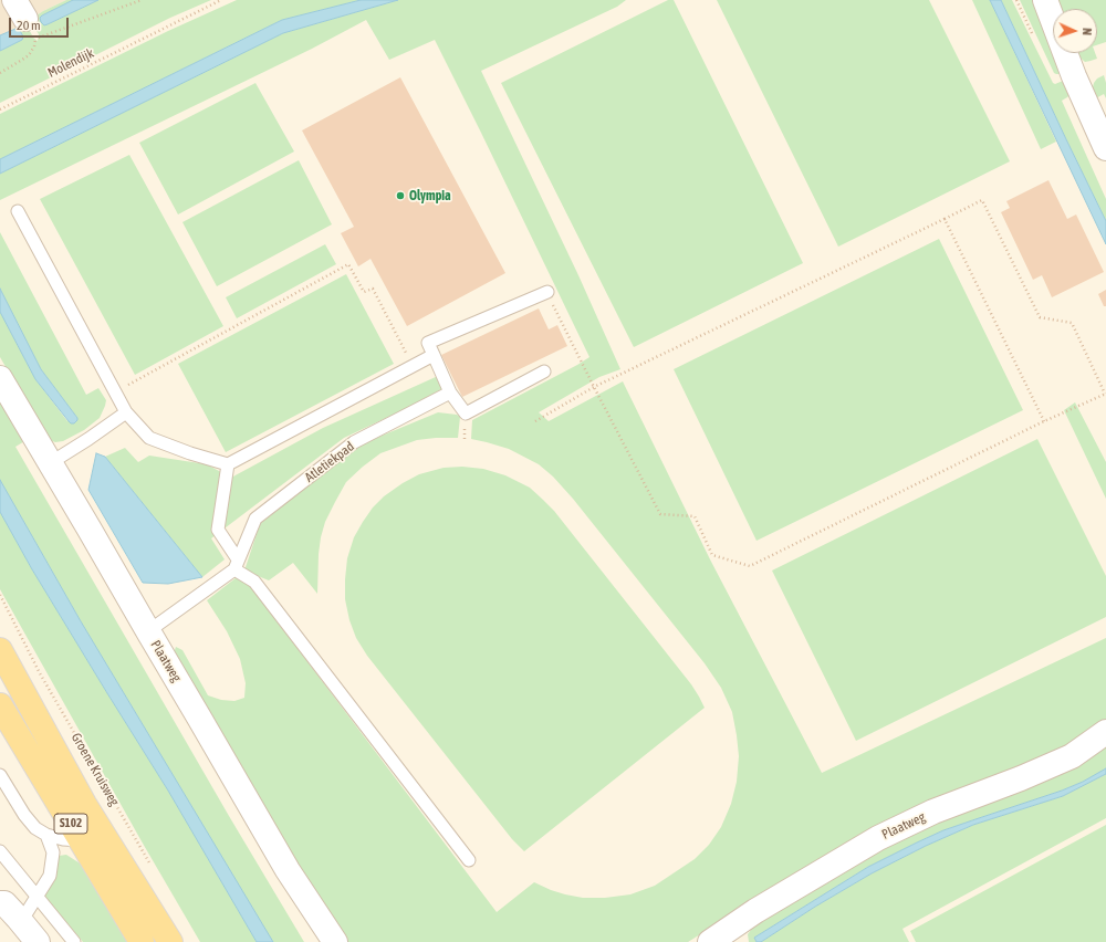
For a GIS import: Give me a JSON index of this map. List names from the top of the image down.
{
  "streets": {
    "main road": ["Groene Kruisweg", "S102"],
    "street": ["Plaatweg"],
    "lane": ["Atletiekpad"],
    "path": ["Molendijk"]
  },
  "places": ["Olympia"],
  "scale_bar": "20 m",
  "north": "right"
}
